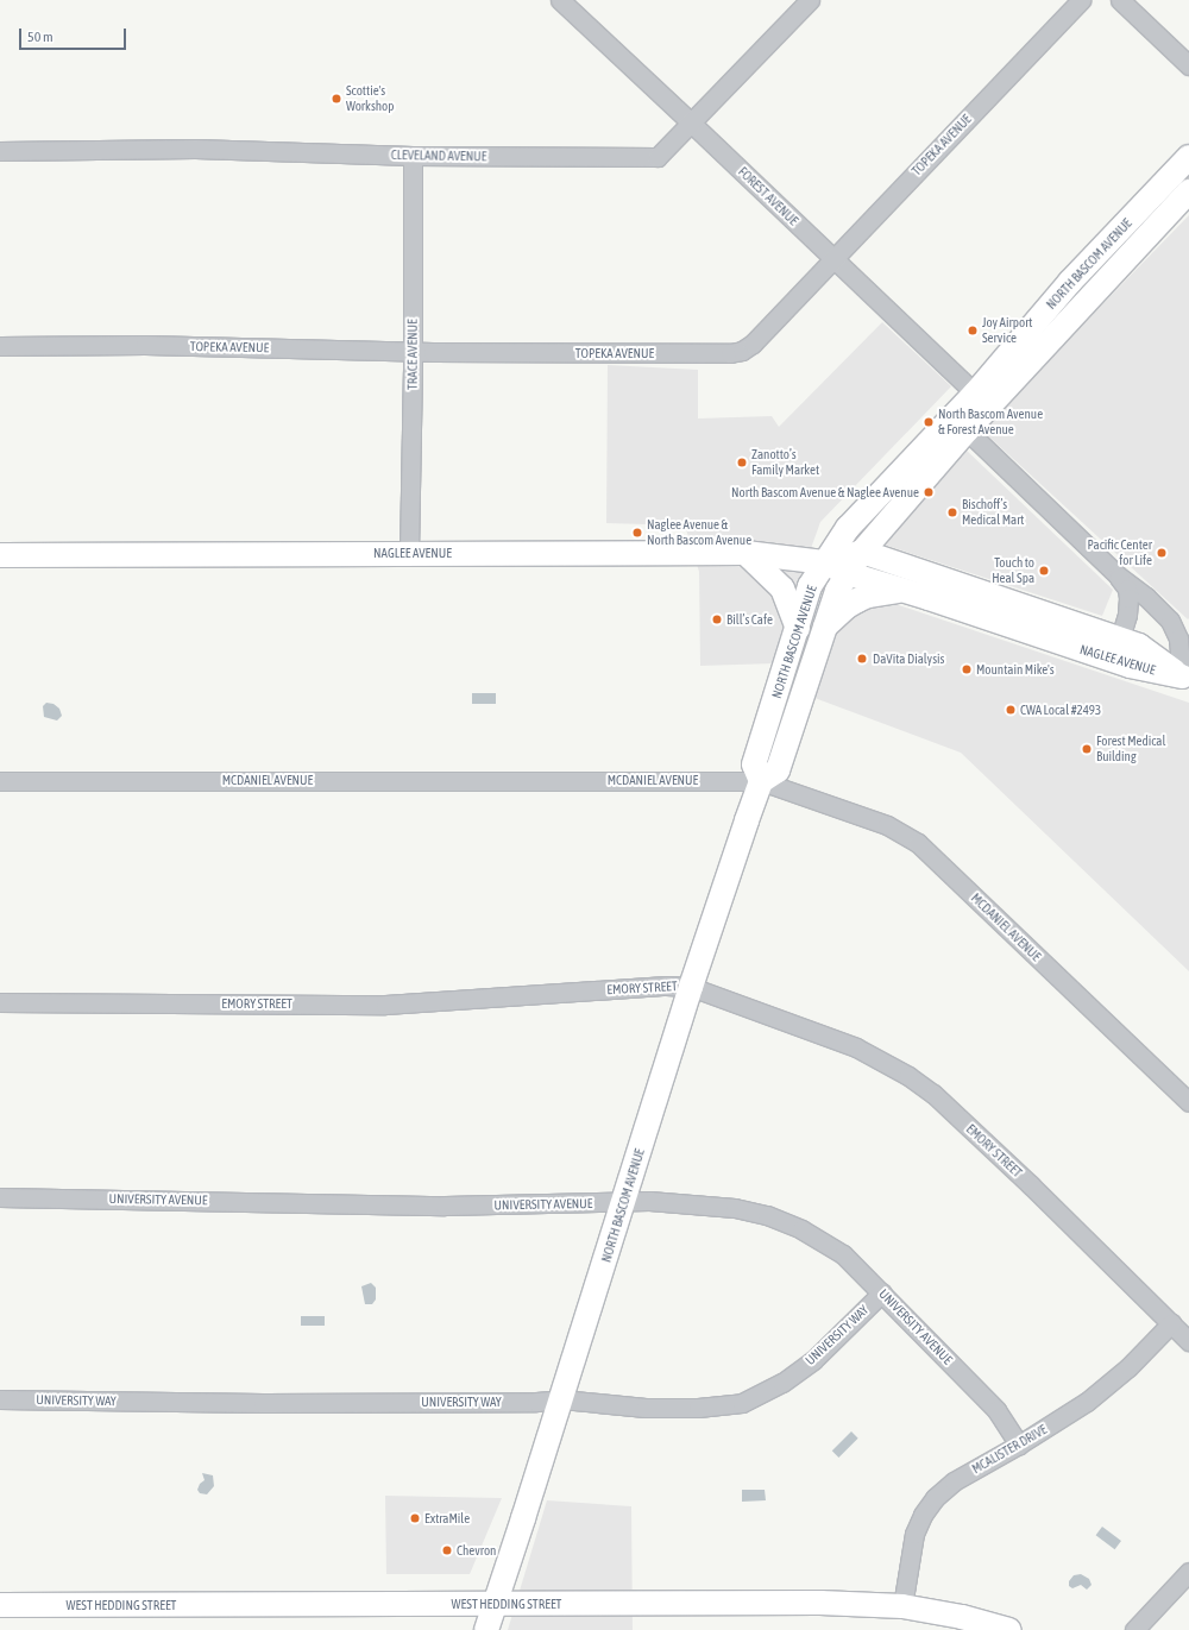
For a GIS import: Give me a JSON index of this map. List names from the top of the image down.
{
  "streets": {
    "main road": ["NORTH BASCOM AVENUE", "NAGLEE AVENUE", "WEST HEDDING STREET"],
    "street": [
      "TOPEKA AVENUE",
      "CLEVELAND AVENUE",
      "FOREST AVENUE",
      "TRACE AVENUE",
      "MCDANIEL AVENUE",
      "EMORY STREET",
      "UNIVERSITY AVENUE",
      "UNIVERSITY WAY",
      "MCALISTER DRIVE"
    ]
  },
  "crossings": [
    ["TOPEKA AVENUE", "FOREST AVENUE"],
    ["TOPEKA AVENUE", "TRACE AVENUE"],
    ["CLEVELAND AVENUE", "FOREST AVENUE"],
    ["CLEVELAND AVENUE", "TRACE AVENUE"],
    ["FOREST AVENUE", "NORTH BASCOM AVENUE"],
    ["NORTH BASCOM AVENUE", "NAGLEE AVENUE"],
    ["NORTH BASCOM AVENUE", "MCDANIEL AVENUE"],
    ["NORTH BASCOM AVENUE", "EMORY STREET"],
    ["NORTH BASCOM AVENUE", "UNIVERSITY AVENUE"],
    ["NORTH BASCOM AVENUE", "UNIVERSITY WAY"],
    ["NORTH BASCOM AVENUE", "WEST HEDDING STREET"],
    ["TRACE AVENUE", "NAGLEE AVENUE"],
    ["EMORY STREET", "MCALISTER DRIVE"],
    ["UNIVERSITY AVENUE", "UNIVERSITY WAY"],
    ["UNIVERSITY AVENUE", "MCALISTER DRIVE"],
    ["MCALISTER DRIVE", "WEST HEDDING STREET"]
  ],
  "places": [
    "Scottie's Workshop",
    "Joy Airport Service",
    "North Bascom Avenue & Forest Avenue",
    "Zanotto’s Family Market",
    "North Bascom Avenue & Naglee Avenue",
    "Bischoff’s Medical Mart",
    "Naglee Avenue & North Bascom Avenue",
    "Pacific Center for Life",
    "Touch to Heal Spa",
    "Bill’s Cafe",
    "DaVita Dialysis",
    "Mountain Mike's",
    "CWA Local #2493",
    "Forest Medical Building",
    "ExtraMile",
    "Chevron"
  ],
  "scale_bar": "50 m"
}
